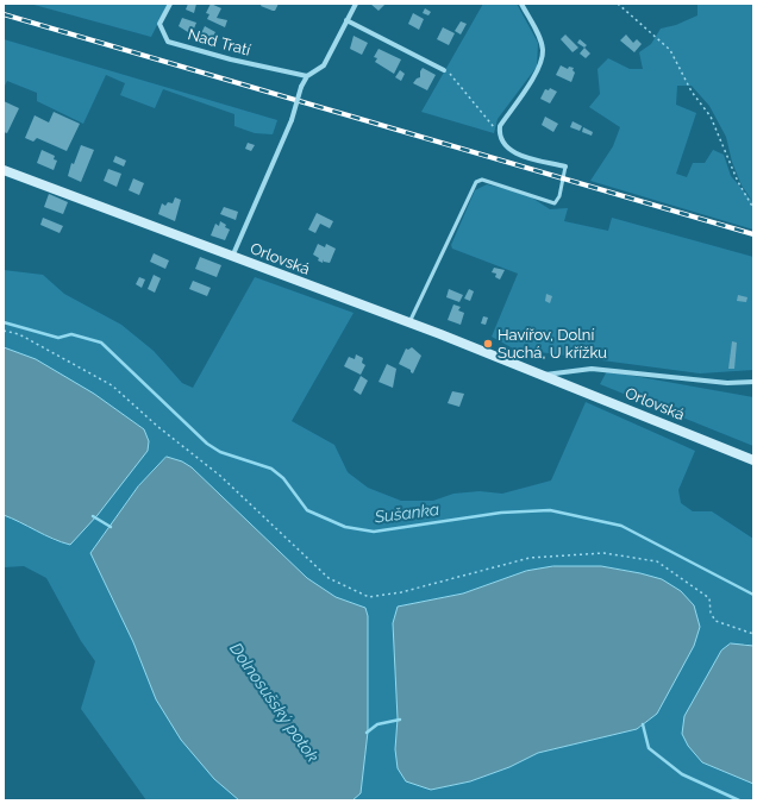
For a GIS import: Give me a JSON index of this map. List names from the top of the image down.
{
  "streets": {
    "main road": ["Orlovská"],
    "street": ["Nad Tratí"]
  },
  "water": ["Sušanka", "Dolnosušský potok"],
  "places": ["Havířov, Dolní Suchá, U křížku"]
}
